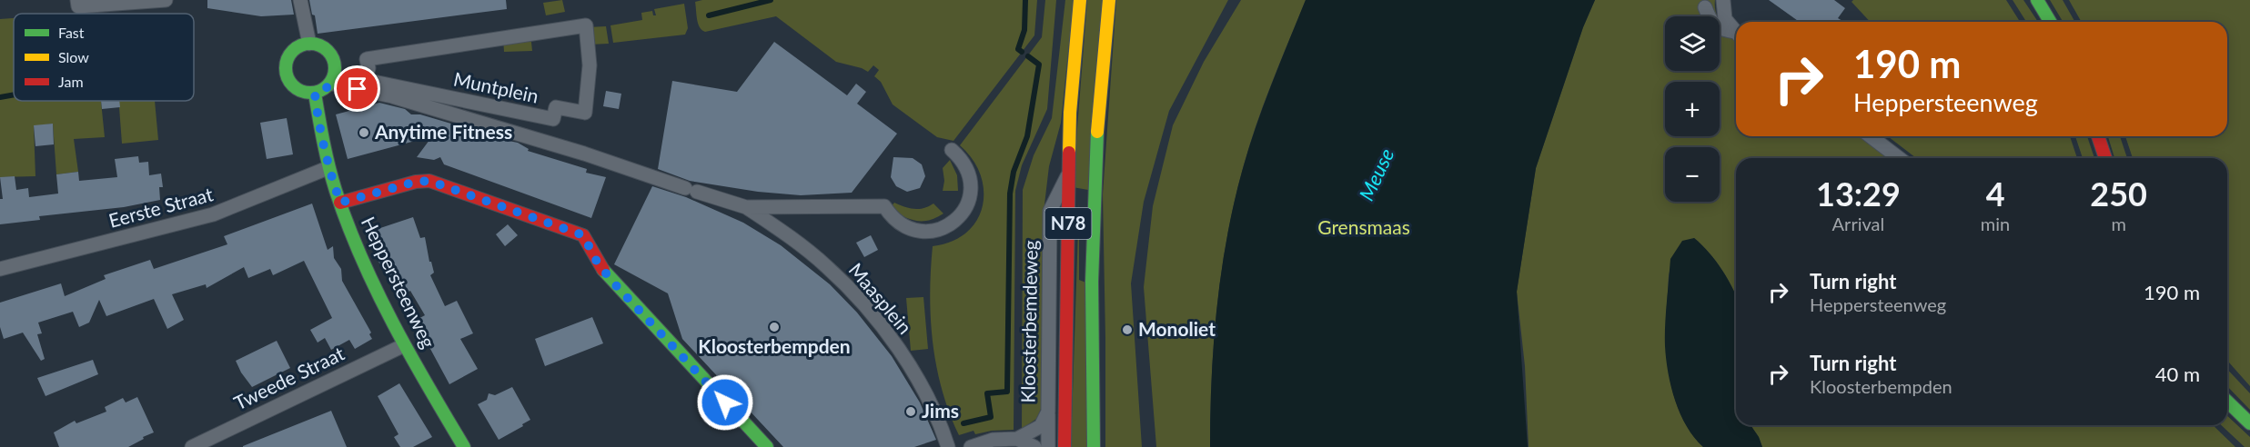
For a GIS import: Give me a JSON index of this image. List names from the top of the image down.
{
  "streets": {
    "street": [
      "Muntplein",
      "Eerste Straat",
      "N78",
      "Heppersteenweg",
      "Maasplein",
      "Kloosterbemdeweg",
      "Tweede Straat"
    ]
  },
  "crossings": [
    ["Eerste Straat", "Heppersteenweg"],
    ["N78", "Kloosterbemdeweg"],
    ["Heppersteenweg", "Tweede Straat"]
  ],
  "water": ["Meuse"],
  "parks": ["Grensmaas"],
  "places": [
    "Anytime Fitness",
    "Kloosterbempden",
    "Monoliet",
    "Jims"
  ],
  "legend": ["Fast", "Slow", "Jam"],
  "page": {
    "map_buttons": ["+", "−"],
    "turn": ["190 m", "Heppersteenweg"],
    "eta": [
      "13:29",
      "Arrival",
      "4",
      "min",
      "250",
      "m"
    ],
    "list": [
      {
        "name": "Turn right",
        "note": "Heppersteenweg",
        "value": "190 m"
      },
      {
        "name": "Turn right",
        "note": "Kloosterbempden",
        "value": "40 m"
      }
    ]
  }
}
